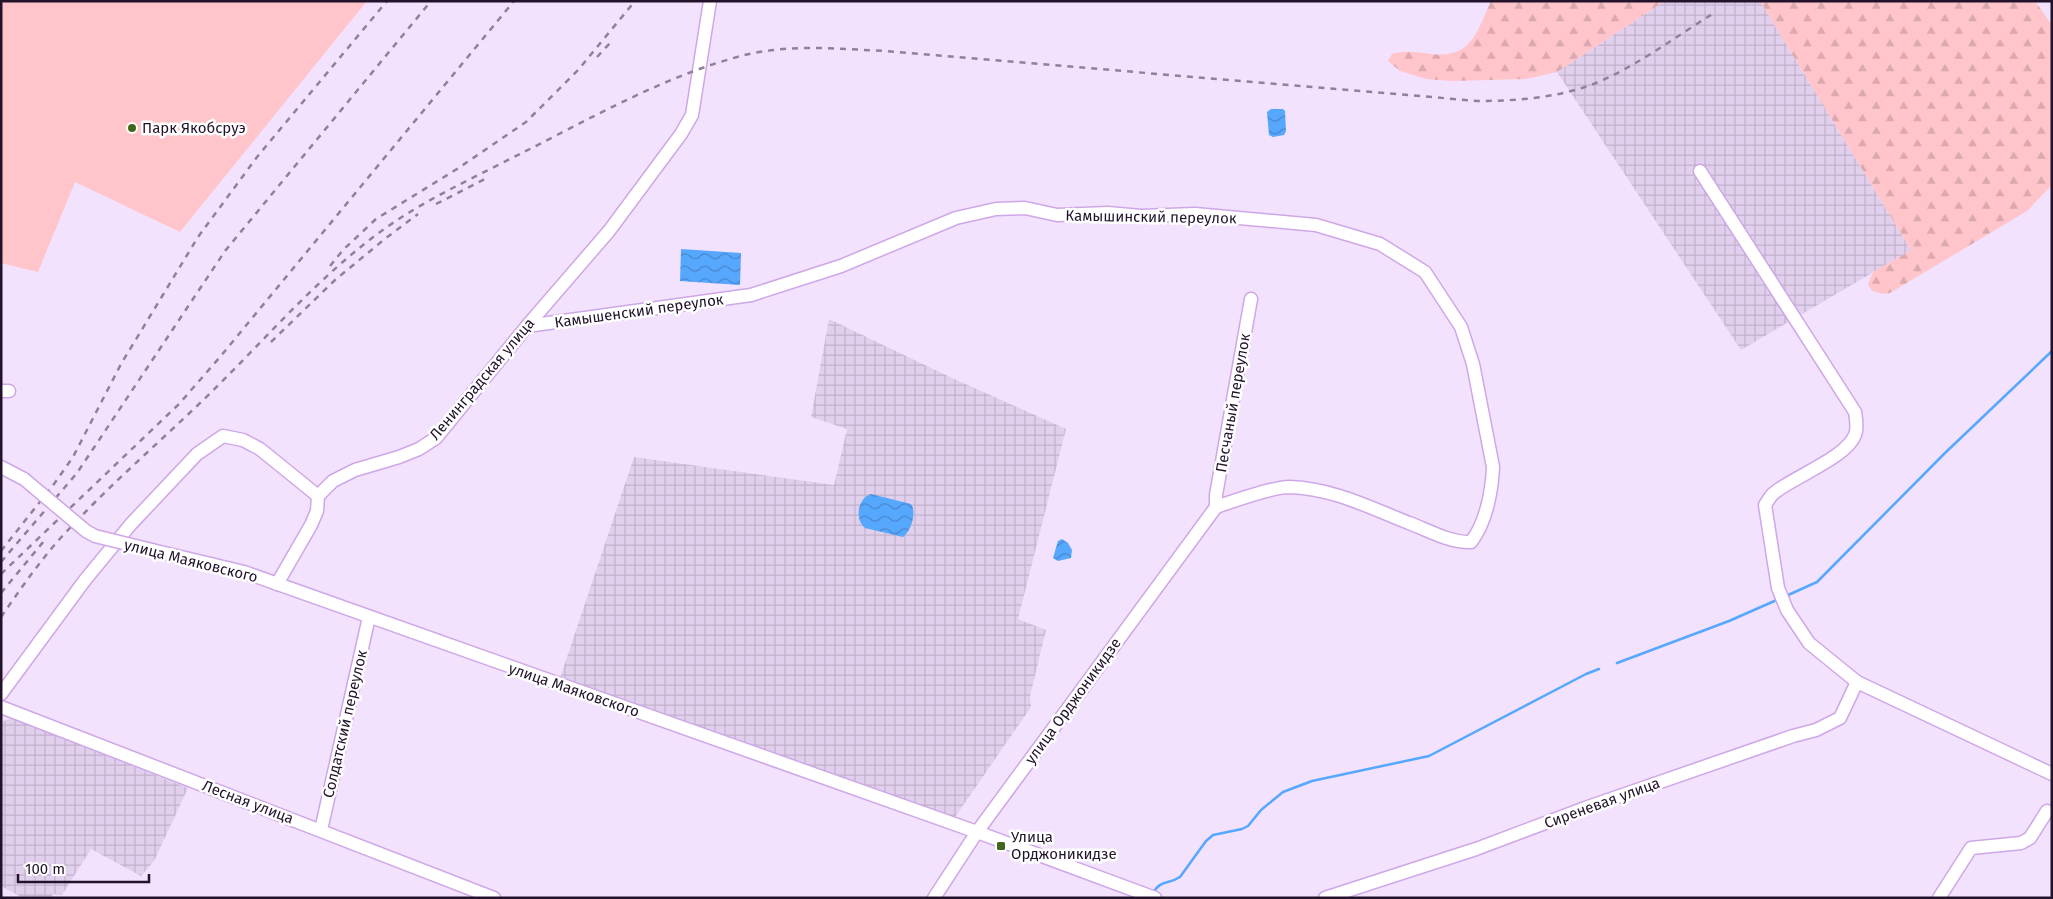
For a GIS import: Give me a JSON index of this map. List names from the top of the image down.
{
  "streets": {
    "street": [
      "Камышинский переулок",
      "Камышенский переулок",
      "Ленинградская улица",
      "Песчаный переулок",
      "улица Маяковского",
      "улица Орджоникидзе",
      "Солдатский переулок",
      "Лесная улица",
      "Сиреневая улица"
    ]
  },
  "crossings": [
    ["Камышинский переулок", "Камышенский переулок"],
    ["Камышинский переулок", "Песчаный переулок"],
    ["Камышинский переулок", "улица Орджоникидзе"],
    ["Камышенский переулок", "Ленинградская улица"],
    ["Песчаный переулок", "улица Орджоникидзе"],
    ["улица Маяковского", "улица Орджоникидзе"],
    ["улица Маяковского", "Солдатский переулок"],
    ["Солдатский переулок", "Лесная улица"]
  ],
  "places": {
    "other": ["Парк Якобсруэ"],
    "transit": ["Улица Орджоникидзе"]
  },
  "scale_bar": "100 m"
}
